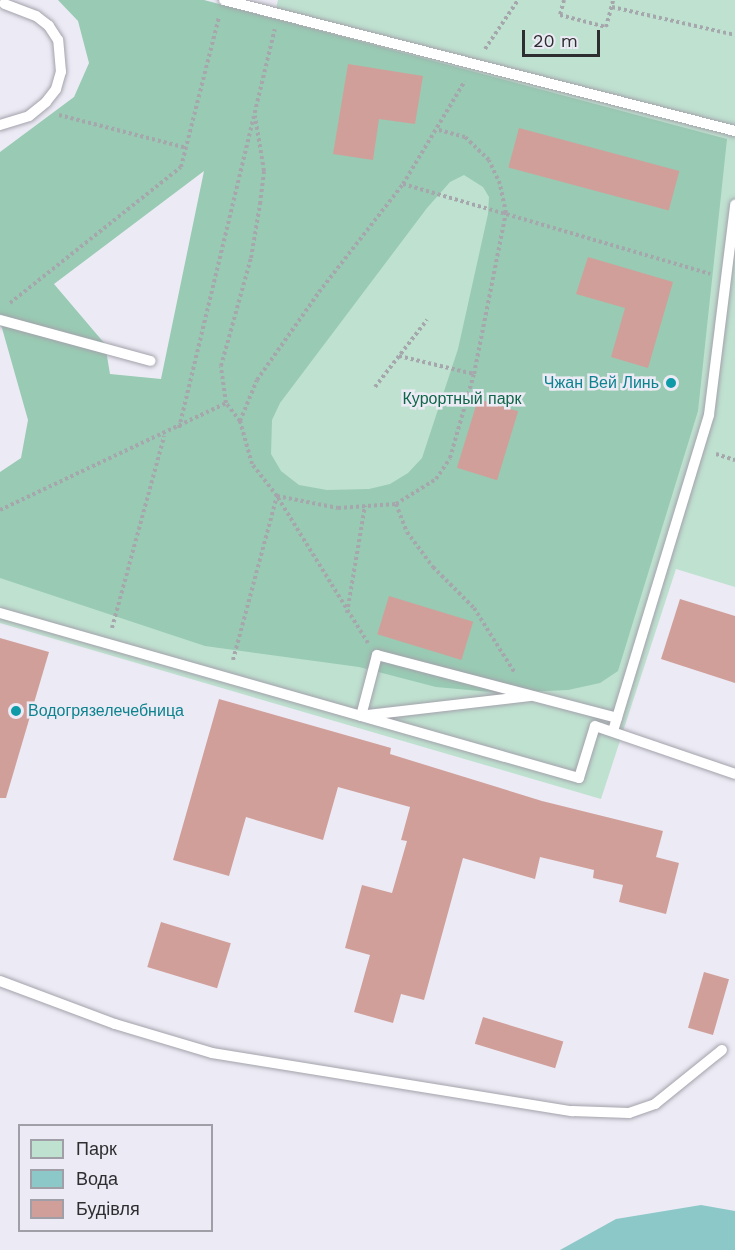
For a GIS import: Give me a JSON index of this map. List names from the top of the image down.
{
  "parks": ["Курортный парк"],
  "places": ["Чжан Вей Линь", "Водогрязелечебница"],
  "legend": ["Парк", "Вода", "Будівля"],
  "scale_bar": "20 m"
}
